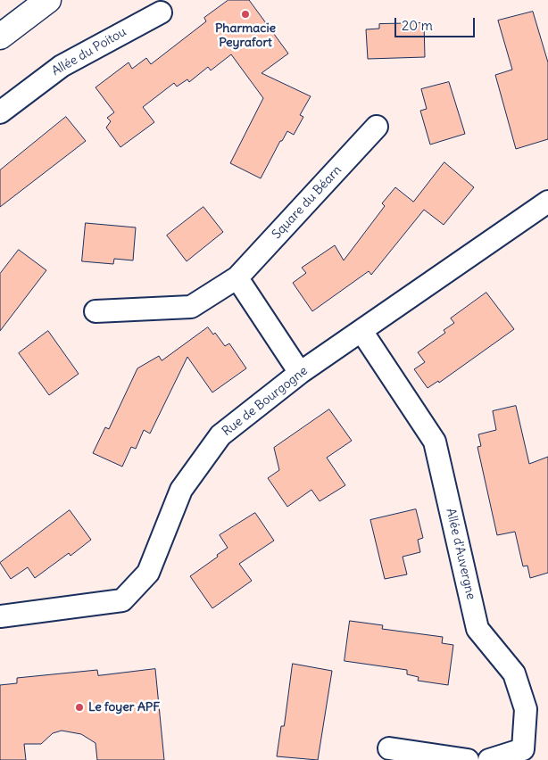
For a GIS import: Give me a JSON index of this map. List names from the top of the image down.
{
  "streets": {
    "street": [
      "Allée du Poitou",
      "Square du Béarn",
      "Rue de Bourgogne",
      "Allée d'Auvergne"
    ]
  },
  "crossings": [
    ["Rue de Bourgogne", "Allée d'Auvergne"]
  ],
  "places": ["Pharmacie Peyrafort", "Le foyer APF"],
  "scale_bar": "20 m"
}
